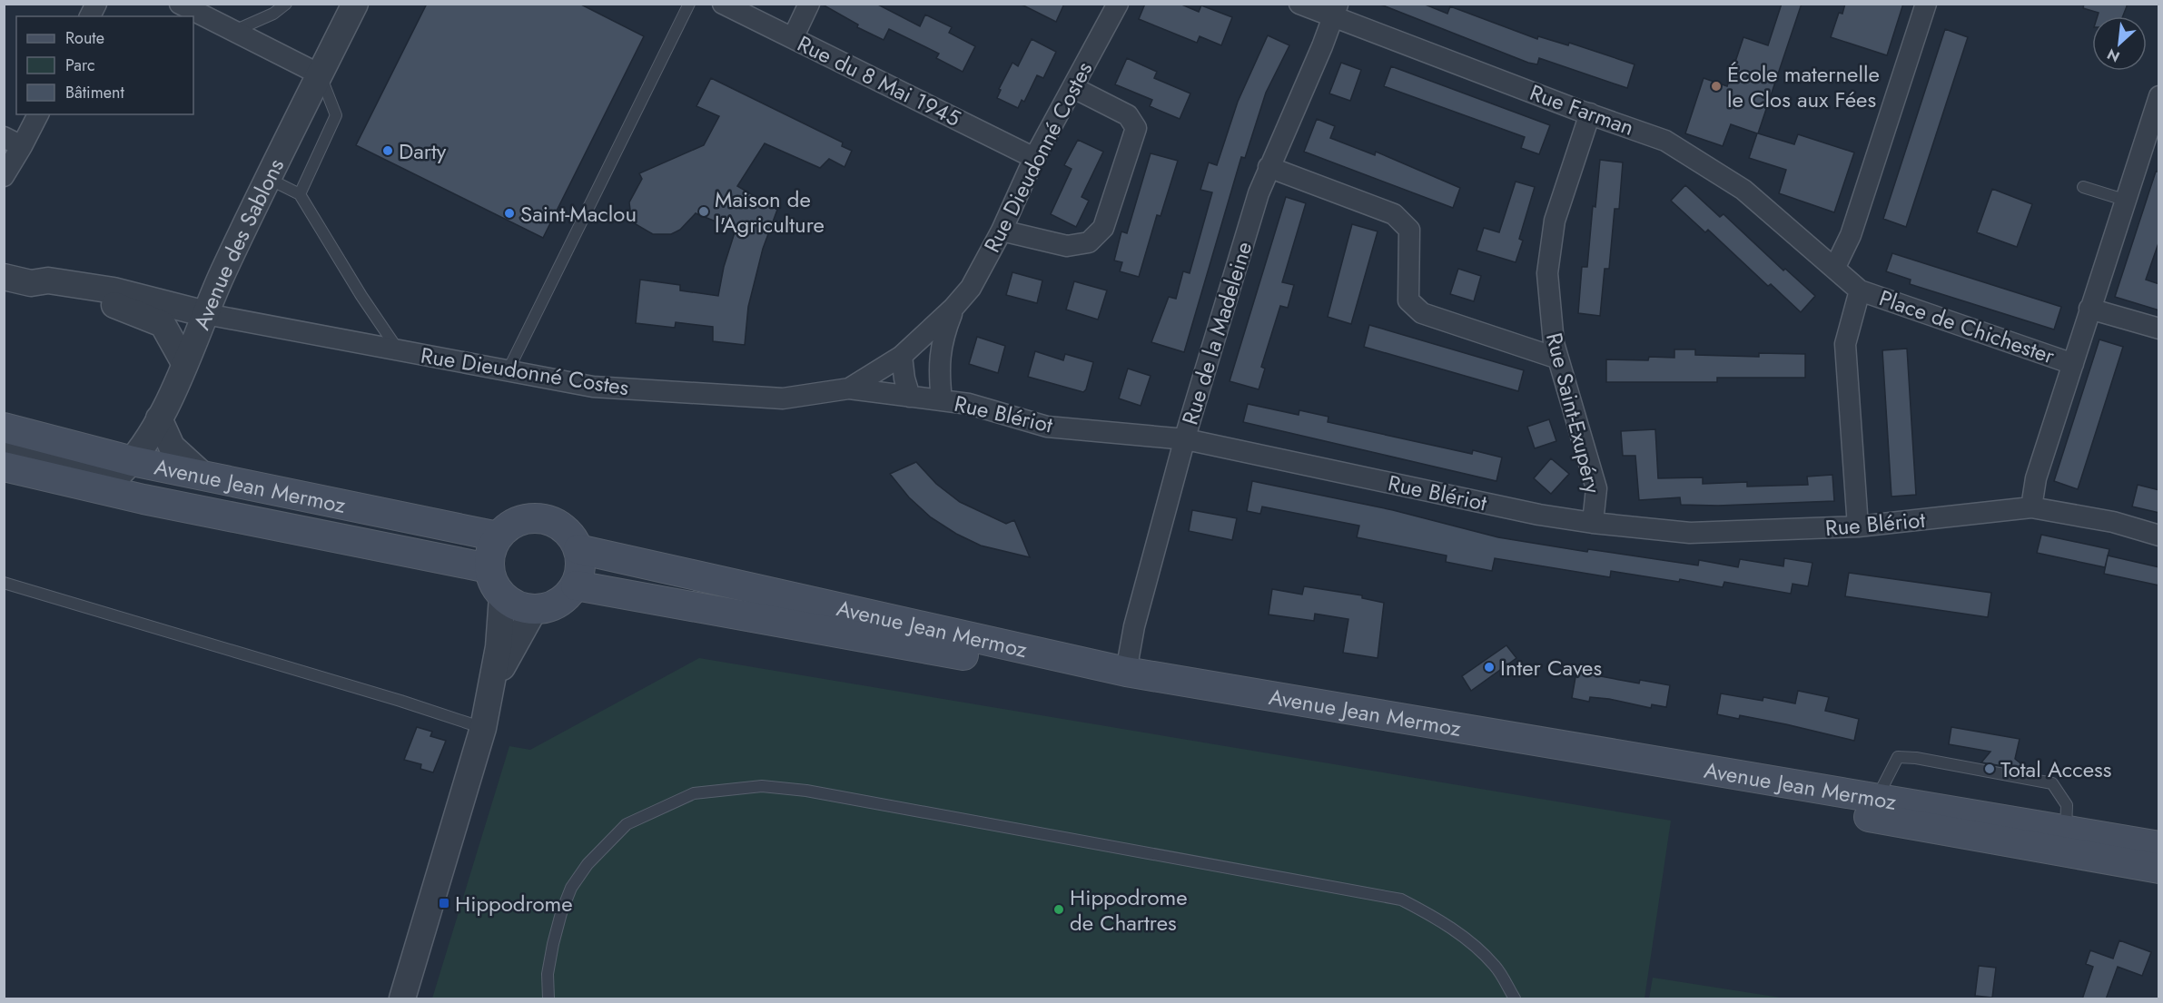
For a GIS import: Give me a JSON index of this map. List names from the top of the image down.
{
  "streets": {
    "main road": ["Avenue Jean Mermoz"],
    "street": [
      "Rue du 8 Mai 1945",
      "Rue Farman",
      "Rue Dieudonné Costes",
      "Avenue des Sablons",
      "Place de Chichester",
      "Rue de la Madeleine",
      "Rue Saint-Exupéry",
      "Rue Blériot"
    ]
  },
  "crossings": [
    ["Rue du 8 Mai 1945", "Rue Dieudonné Costes"],
    ["Rue Farman", "Place de Chichester"],
    ["Rue Farman", "Rue de la Madeleine"],
    ["Rue Farman", "Rue Saint-Exupéry"],
    ["Rue Dieudonné Costes", "Avenue des Sablons"],
    ["Rue Dieudonné Costes", "Rue Blériot"],
    ["Avenue des Sablons", "Avenue Jean Mermoz"],
    ["Rue de la Madeleine", "Rue Blériot"],
    ["Rue de la Madeleine", "Avenue Jean Mermoz"],
    ["Rue Saint-Exupéry", "Rue Blériot"]
  ],
  "places": {
    "other": [
      "École maternelle le Clos aux Fées",
      "Darty",
      "Maison de l'Agriculture",
      "Saint-Maclou",
      "Inter Caves",
      "Total Access",
      "Hippodrome de Chartres"
    ],
    "transit": ["Hippodrome"]
  },
  "legend": ["Route", "Parc", "Bâtiment"],
  "north": "bottom left"
}
